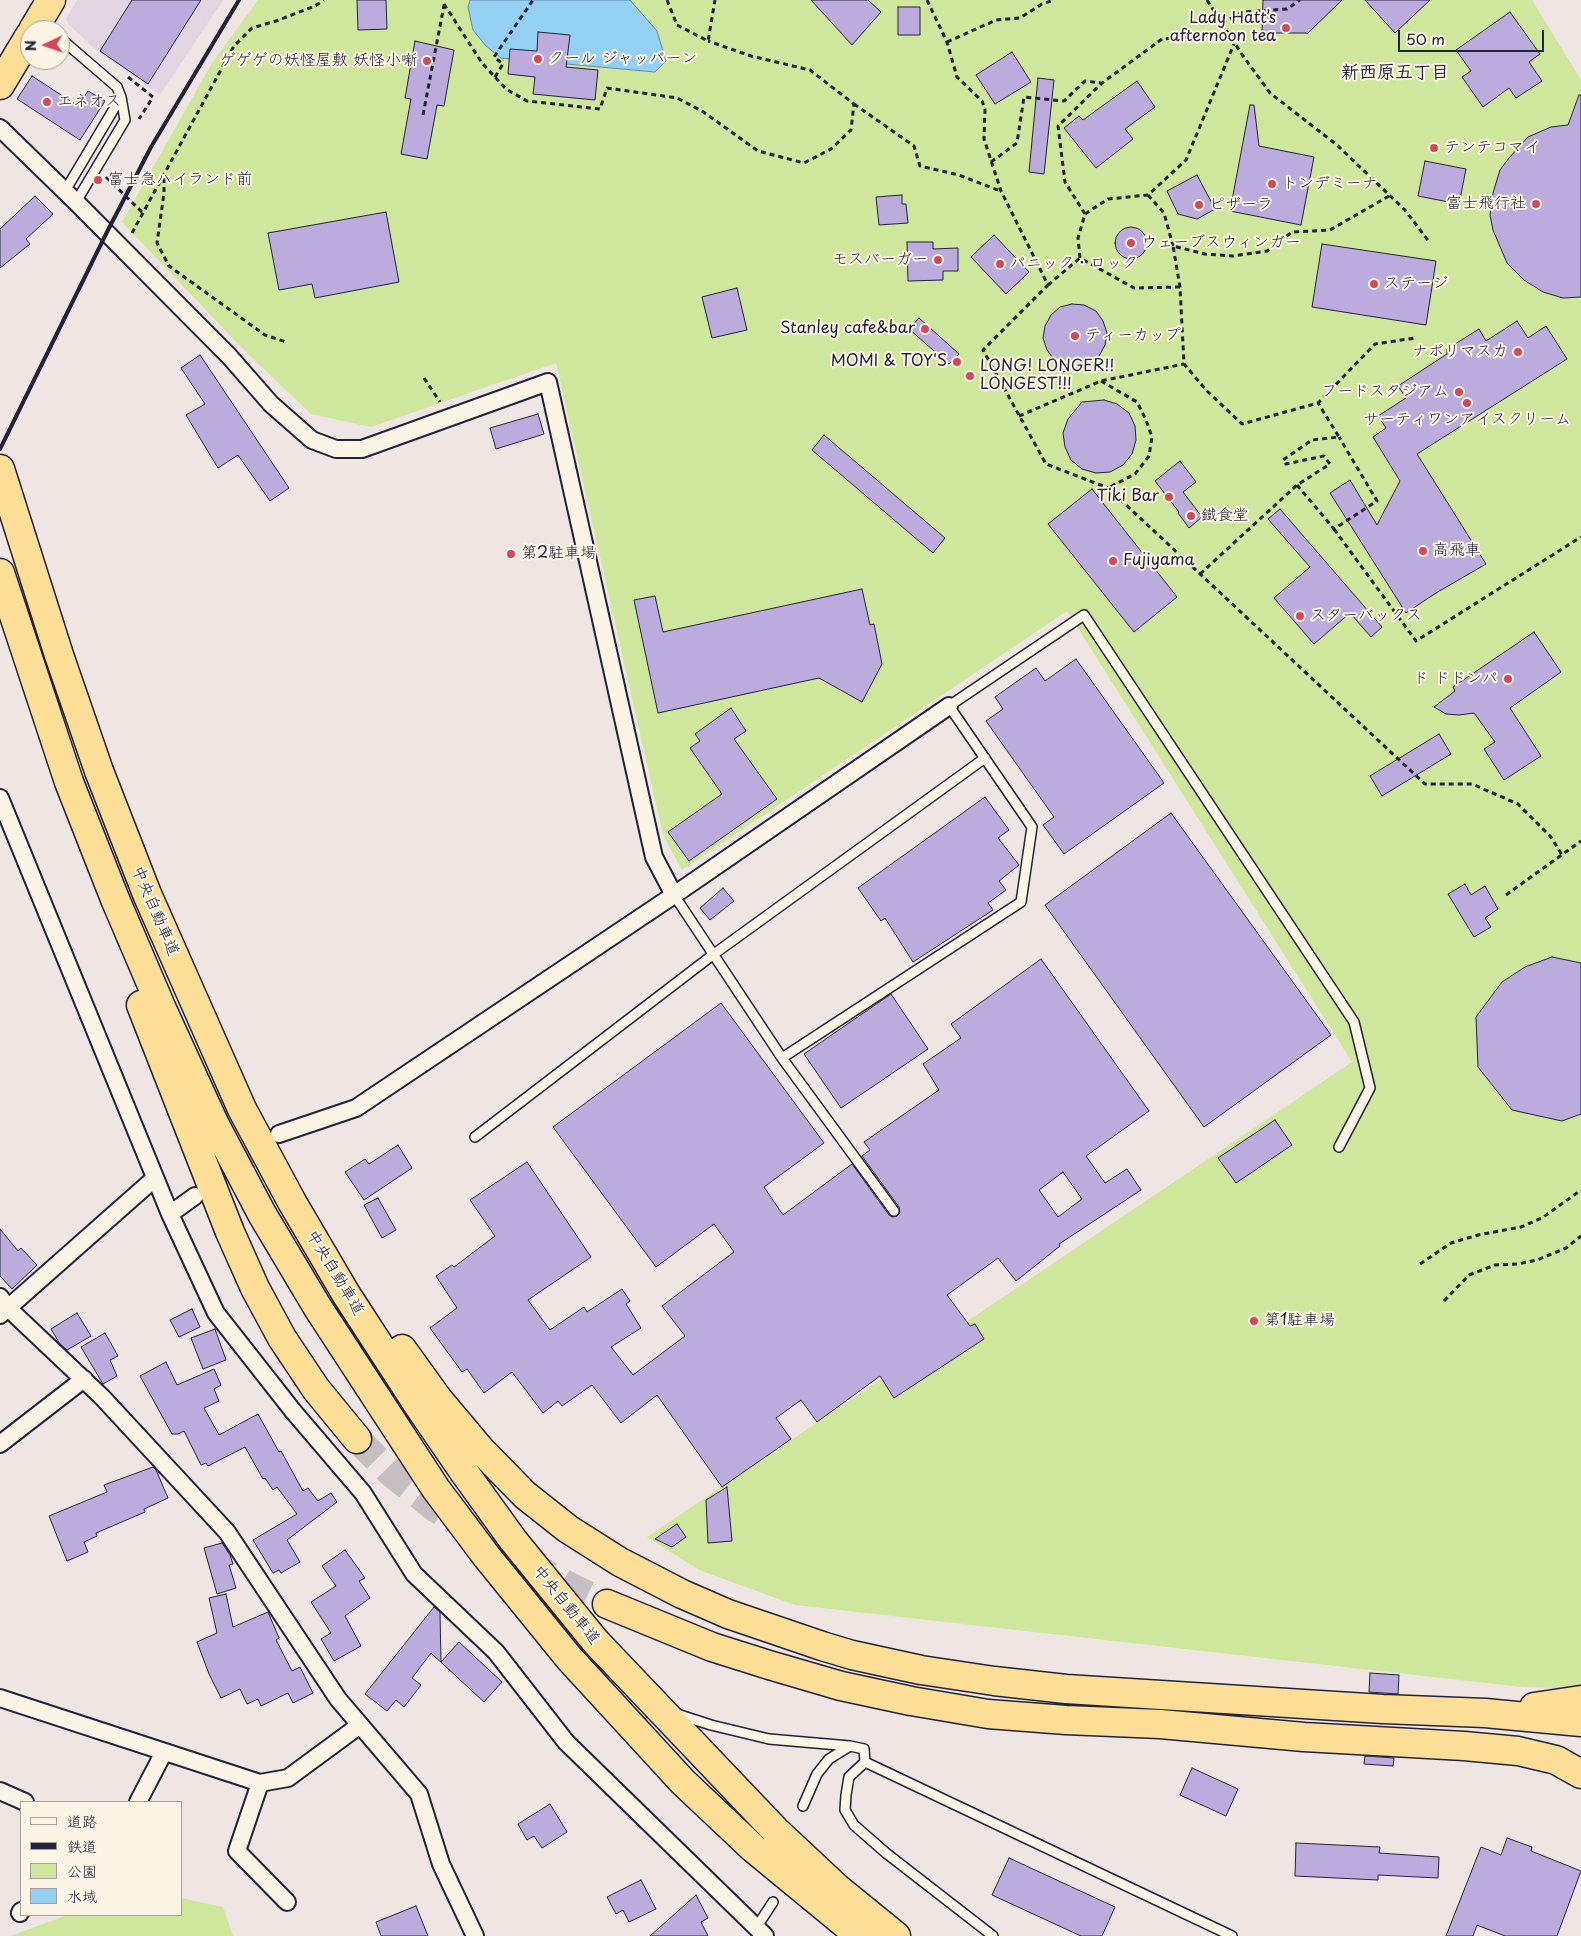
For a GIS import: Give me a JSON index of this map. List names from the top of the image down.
{
  "streets": {
    "highway": ["中央自動車道"]
  },
  "districts": ["新西原五丁目"],
  "places": [
    "Lady Hatt’s afternoon tea",
    "クール ジャッパーン",
    "ゲゲゲの妖怪屋敷 妖怪小噺",
    "エネオス",
    "テンテコマイ",
    "富士急ハイランド前",
    "トンデミーナ",
    "富士飛行社",
    "ピザーラ",
    "ウェーブスウィンガー",
    "モスバーガー",
    "パニック・ロック",
    "ステージ",
    "Stanley cafe&bar",
    "ティーカップ",
    "ナポリマスカ",
    "MOMI & TOY'S",
    "LONG! LONGER!! LONGEST!!!",
    "フードスタジアム",
    "サーティワンアイスクリーム",
    "Tiki Bar",
    "鐵食堂",
    "高飛車",
    "第2駐車場",
    "Fujiyama",
    "スターバックス",
    "ド ドドンパ",
    "第1駐車場"
  ],
  "legend": [
    "道路",
    "鉄道",
    "公園",
    "水域"
  ],
  "scale_bar": "50 m",
  "north": "left"
}
